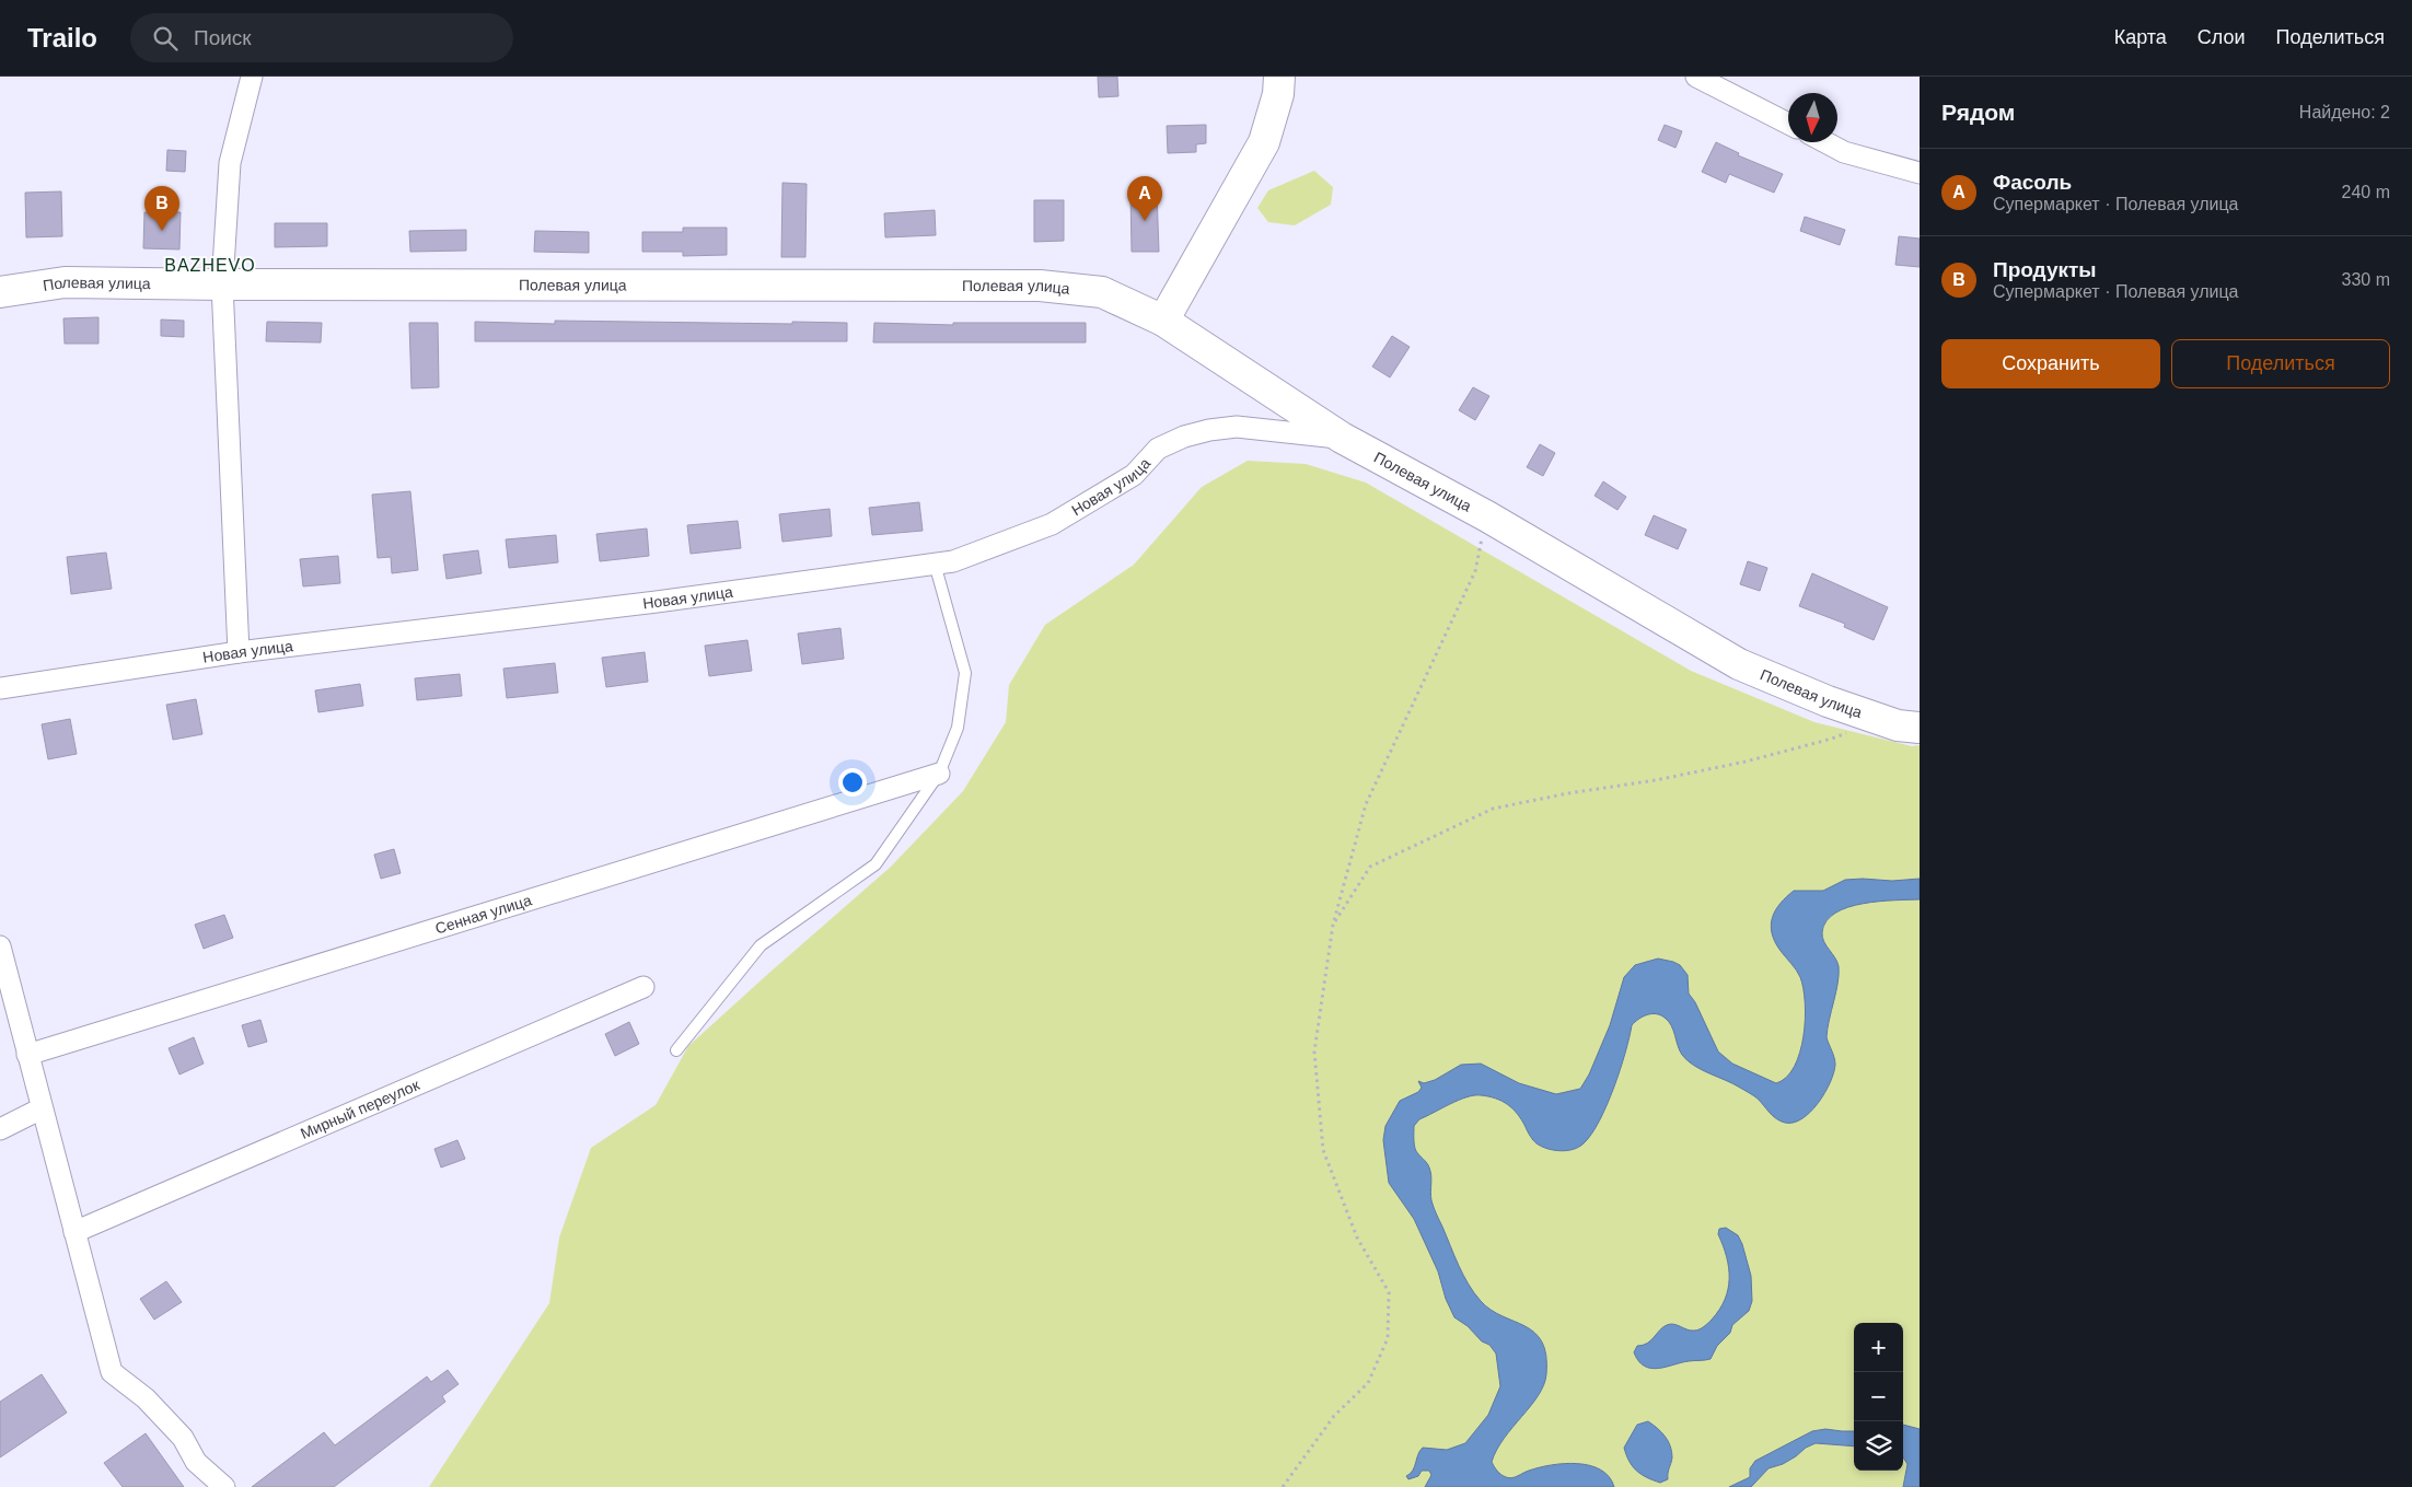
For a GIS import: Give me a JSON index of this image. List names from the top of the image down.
{
  "streets": {
    "street": [
      "Полевая улица",
      "Новая улица",
      "Сенная улица",
      "Мирный переулок"
    ]
  },
  "crossings": [
    ["Полевая улица", "Новая улица"]
  ],
  "districts": ["BAZHEVO"],
  "north": "bottom",
  "page": {
    "header": "Trailo",
    "search": "Поиск",
    "nav": ["Карта", "Слои", "Поделиться"],
    "heading": ["Рядом", "Найдено: 2"],
    "list": [
      {
        "mark": "A",
        "name": "Фасоль",
        "note": "Супермаркет · Полевая улица",
        "value": "240 m"
      },
      {
        "mark": "B",
        "name": "Продукты",
        "note": "Супермаркет · Полевая улица",
        "value": "330 m"
      }
    ],
    "pins": ["A", "B"],
    "buttons": ["Сохранить", "Поделиться"],
    "map_buttons": ["+", "−"]
  }
}
